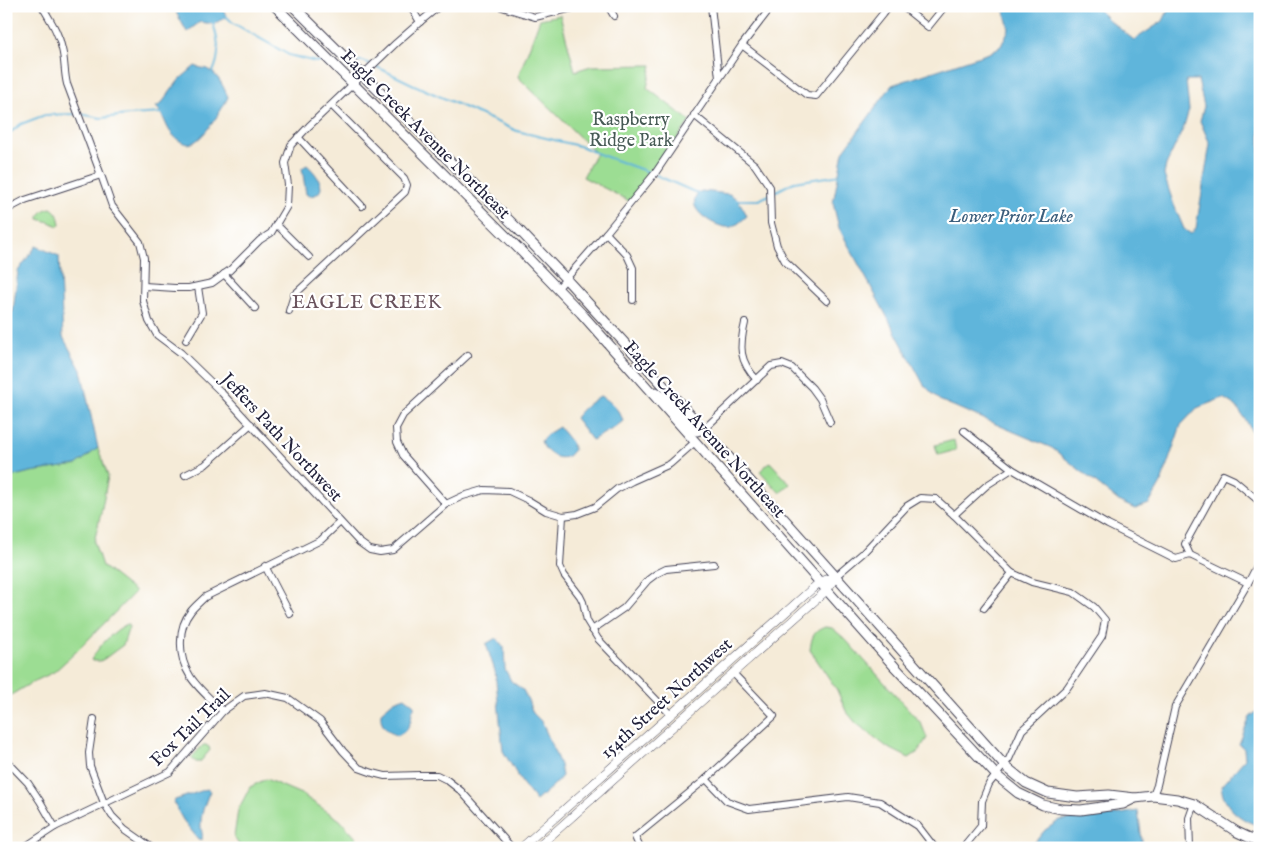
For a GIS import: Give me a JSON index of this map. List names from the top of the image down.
{
  "streets": {
    "main road": ["Eagle Creek Avenue Northeast"],
    "street": ["Jeffers Path Northwest", "154th Street Northwest", "Fox Tail Trail"]
  },
  "crossings": [
    ["Eagle Creek Avenue Northeast", "154th Street Northwest"]
  ],
  "districts": ["EAGLE CREEK"],
  "water": ["Lower Prior Lake"],
  "parks": ["Raspberry Ridge Park"]
}
